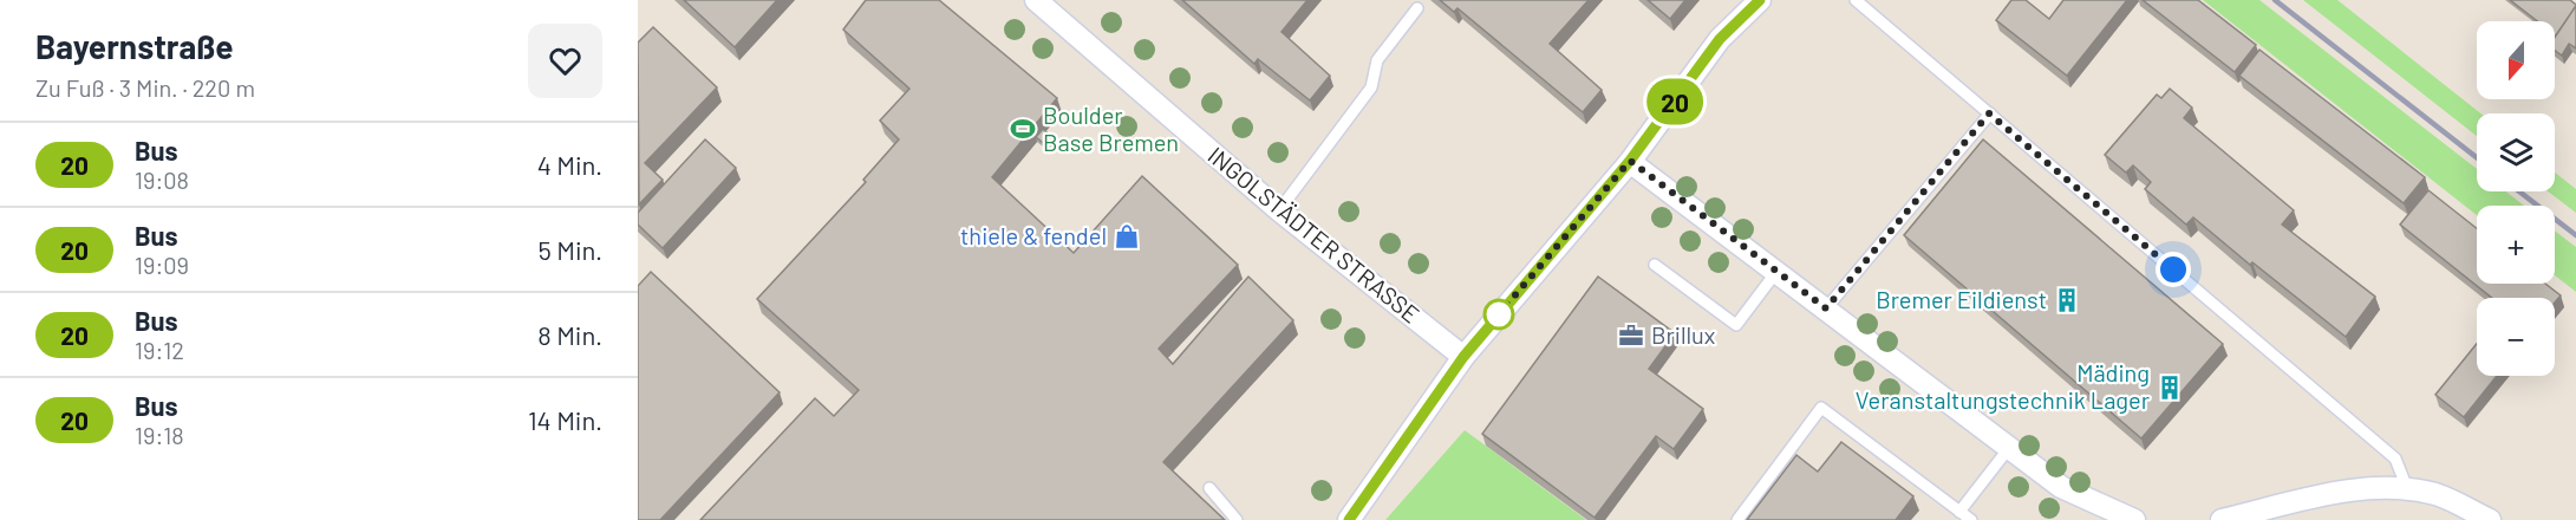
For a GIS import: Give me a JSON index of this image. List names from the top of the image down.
{
  "streets": {
    "street": ["INGOLSTÄDTER STRASSE"]
  },
  "places": {
    "sports": ["Boulder Base Bremen"],
    "shop": ["thiele & fendel"],
    "building": ["Bremer Eildienst", "Mäding Veranstaltungstechnik Lager"],
    "office": ["Brillux"]
  },
  "lines": ["bus line 20"],
  "north": "bottom",
  "page": {
    "heading": ["Bayernstraße", "Zu Fuß · 3 Min. · 220 m"],
    "on_map": "20",
    "map_buttons": ["+", "−"],
    "list": [
      {
        "mark": "20",
        "name": "Bus",
        "note": "19:08",
        "value": "4 Min."
      },
      {
        "mark": "20",
        "name": "Bus",
        "note": "19:09",
        "value": "5 Min."
      },
      {
        "mark": "20",
        "name": "Bus",
        "note": "19:12",
        "value": "8 Min."
      },
      {
        "mark": "20",
        "name": "Bus",
        "note": "19:18",
        "value": "14 Min."
      }
    ]
  }
}
